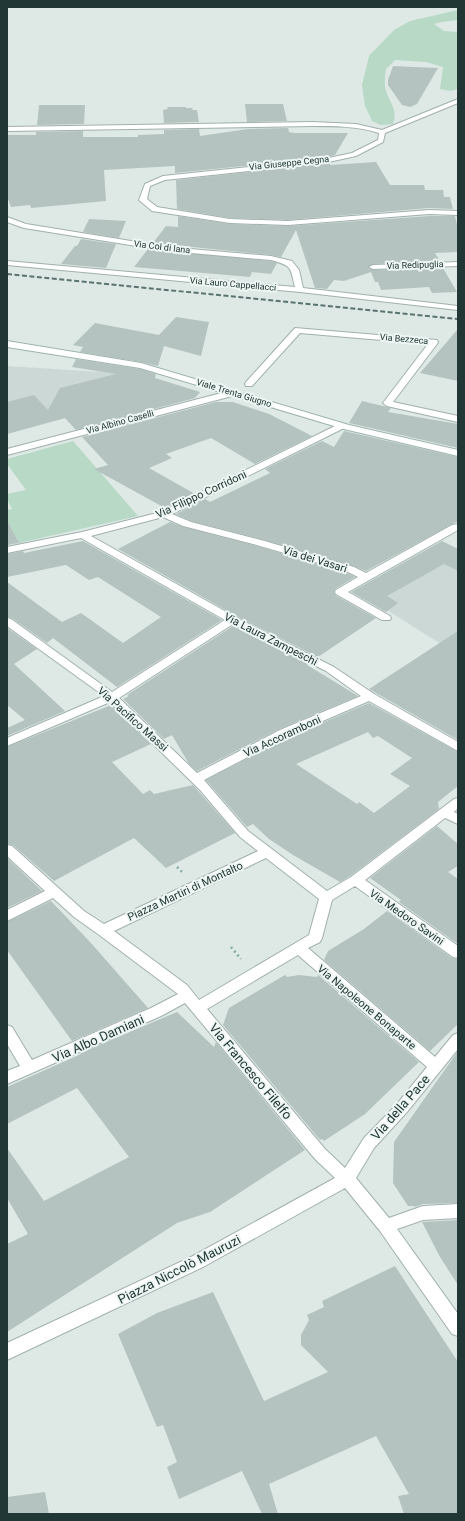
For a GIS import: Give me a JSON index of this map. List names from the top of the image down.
{
  "streets": {
    "street": [
      "Via Giuseppe Cegna",
      "Via Col di lana",
      "Via Redipuglia",
      "Via Lauro Cappellacci",
      "Via Bezzeca",
      "Viale Trenta Giugno",
      "Via Albino Caselli",
      "Via Filippo Corridoni",
      "Via dei Vasari",
      "Via Laura Zampeschi",
      "Via Pacifico Massi",
      "Via Accoramboni",
      "Piazza Martiri di Montalto",
      "Via Medoro Savini",
      "Via Napoleone Bonaparte",
      "Via Albo Damiani",
      "Via Francesco Filelfo",
      "Via della Pace",
      "Piazza Niccolò Mauruzi"
    ]
  },
  "crossings": [
    ["Via Col di lana", "Via Lauro Cappellacci"],
    ["Viale Trenta Giugno", "Via Albino Caselli"],
    ["Viale Trenta Giugno", "Via Filippo Corridoni"],
    ["Via Filippo Corridoni", "Via dei Vasari"],
    ["Via Filippo Corridoni", "Via Laura Zampeschi"],
    ["Via Laura Zampeschi", "Via Accoramboni"],
    ["Via Pacifico Massi", "Via Accoramboni"],
    ["Via Pacifico Massi", "Piazza Martiri di Montalto"],
    ["Piazza Martiri di Montalto", "Via Francesco Filelfo"],
    ["Via Napoleone Bonaparte", "Via della Pace"],
    ["Via Albo Damiani", "Via Francesco Filelfo"],
    ["Via Francesco Filelfo", "Via della Pace"],
    ["Via Francesco Filelfo", "Piazza Niccolò Mauruzi"],
    ["Via della Pace", "Piazza Niccolò Mauruzi"]
  ]
}
